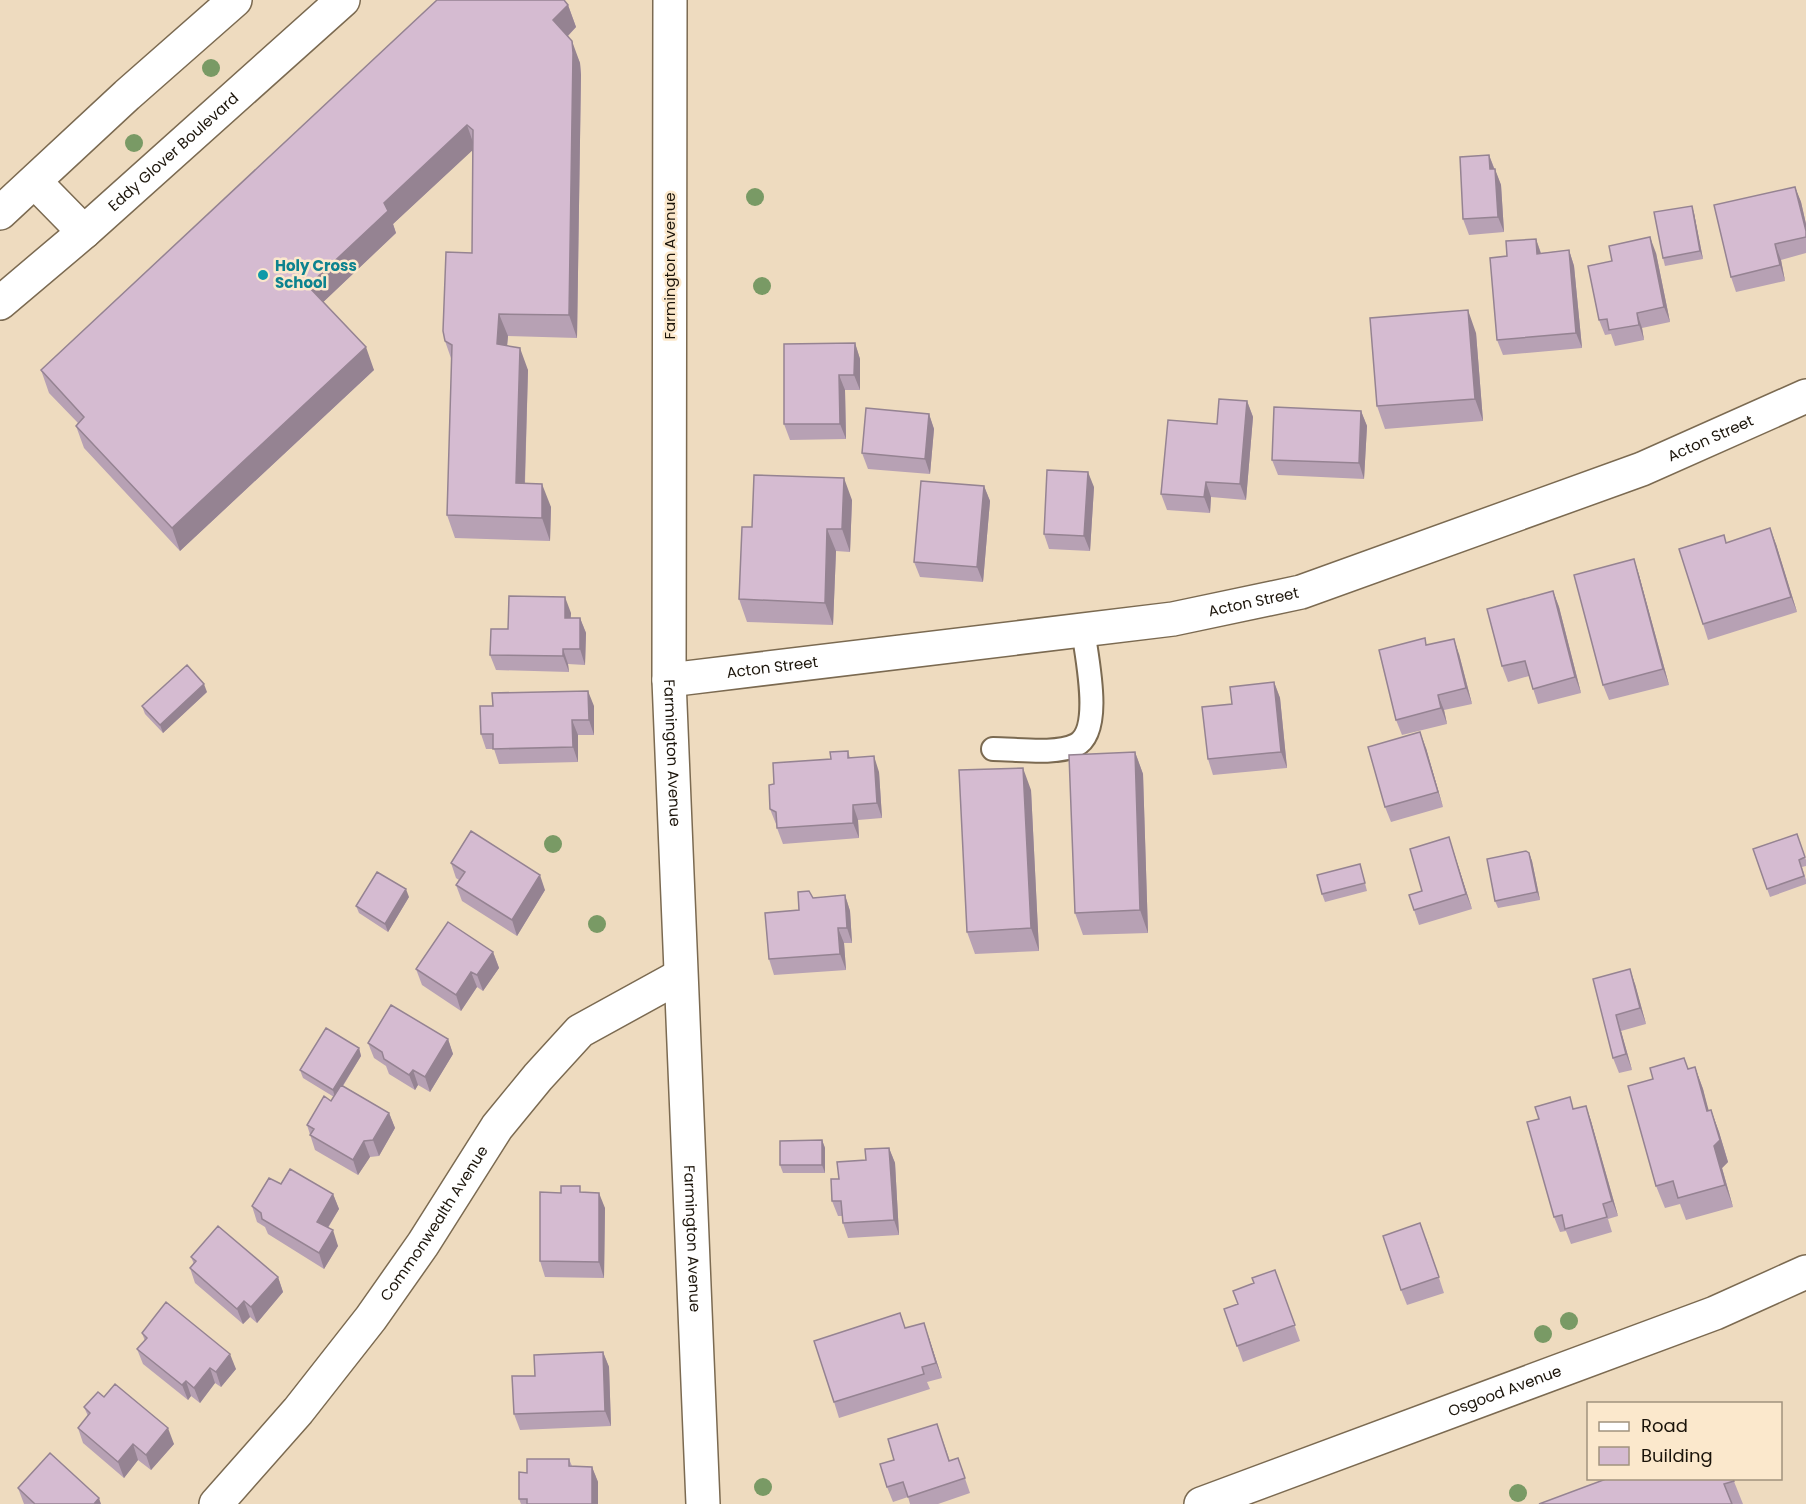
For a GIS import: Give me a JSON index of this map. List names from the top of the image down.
{
  "streets": {
    "street": [
      "Eddy Glover Boulevard",
      "Farmington Avenue",
      "Acton Street",
      "Commonwealth Avenue",
      "Osgood Avenue"
    ]
  },
  "crossings": [
    ["Farmington Avenue", "Acton Street"],
    ["Farmington Avenue", "Commonwealth Avenue"]
  ],
  "places": ["Holy Cross School"],
  "legend": ["Road", "Building"]
}
